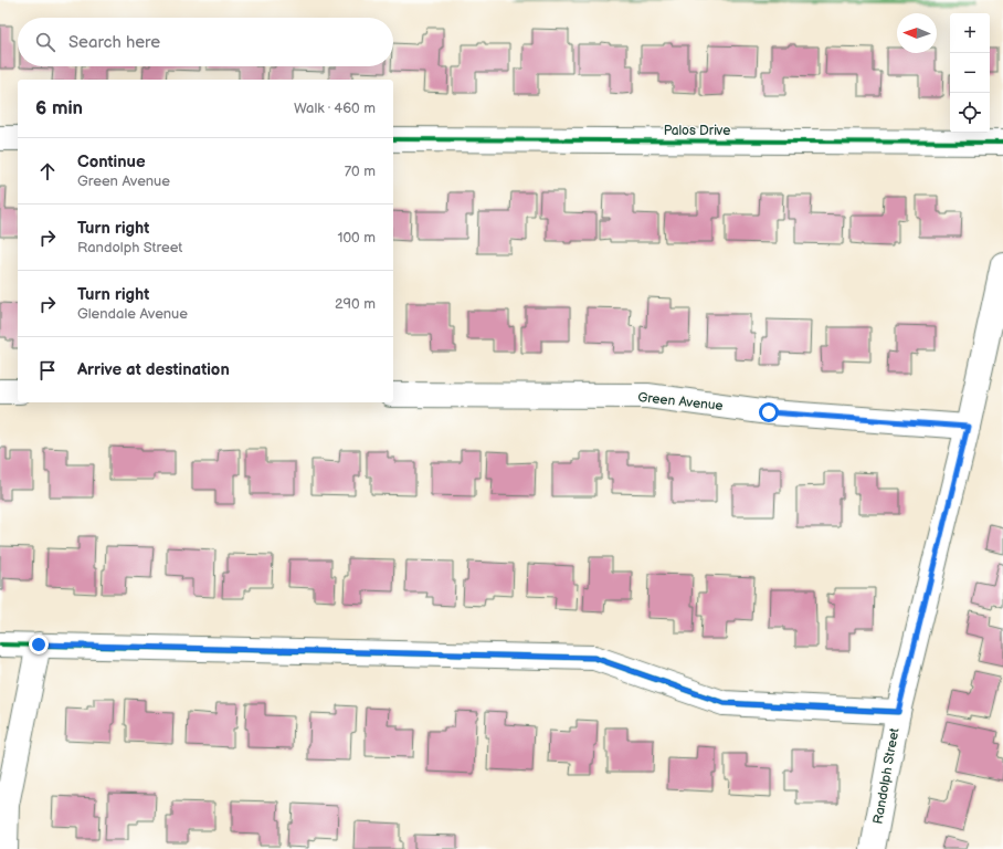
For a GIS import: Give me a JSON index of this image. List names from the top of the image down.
{
  "streets": {
    "street": ["Palos Drive", "Green Avenue", "Randolph Street"]
  },
  "crossings": [
    ["Green Avenue", "Randolph Street"]
  ],
  "north": "left",
  "page": {
    "map_buttons": ["+", "−"],
    "search": "Search here",
    "heading": ["6 min", "Walk · 460 m"],
    "list": [
      ["Continue", "Green Avenue", "70 m"],
      ["Turn right", "Randolph Street", "100 m"],
      ["Turn right", "Glendale Avenue", "290 m"],
      "Arrive at destination"
    ]
  }
}
